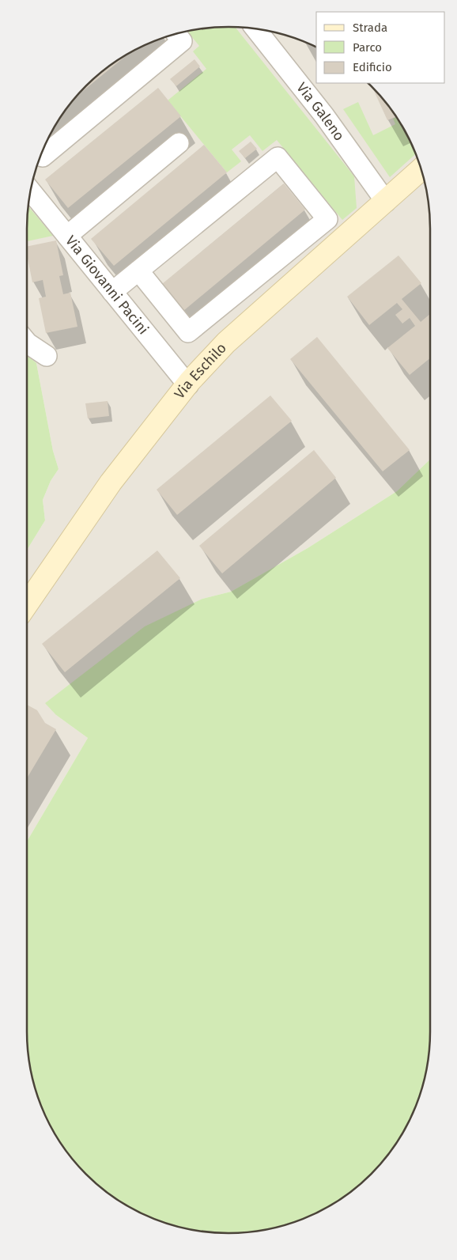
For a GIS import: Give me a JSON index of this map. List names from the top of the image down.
{
  "streets": {
    "main road": ["Via Eschilo"],
    "street": ["Via Galeno", "Via Giovanni Pacini"]
  },
  "crossings": [
    ["Via Galeno", "Via Eschilo"],
    ["Via Giovanni Pacini", "Via Eschilo"]
  ],
  "legend": ["Strada", "Parco", "Edificio"]
}
